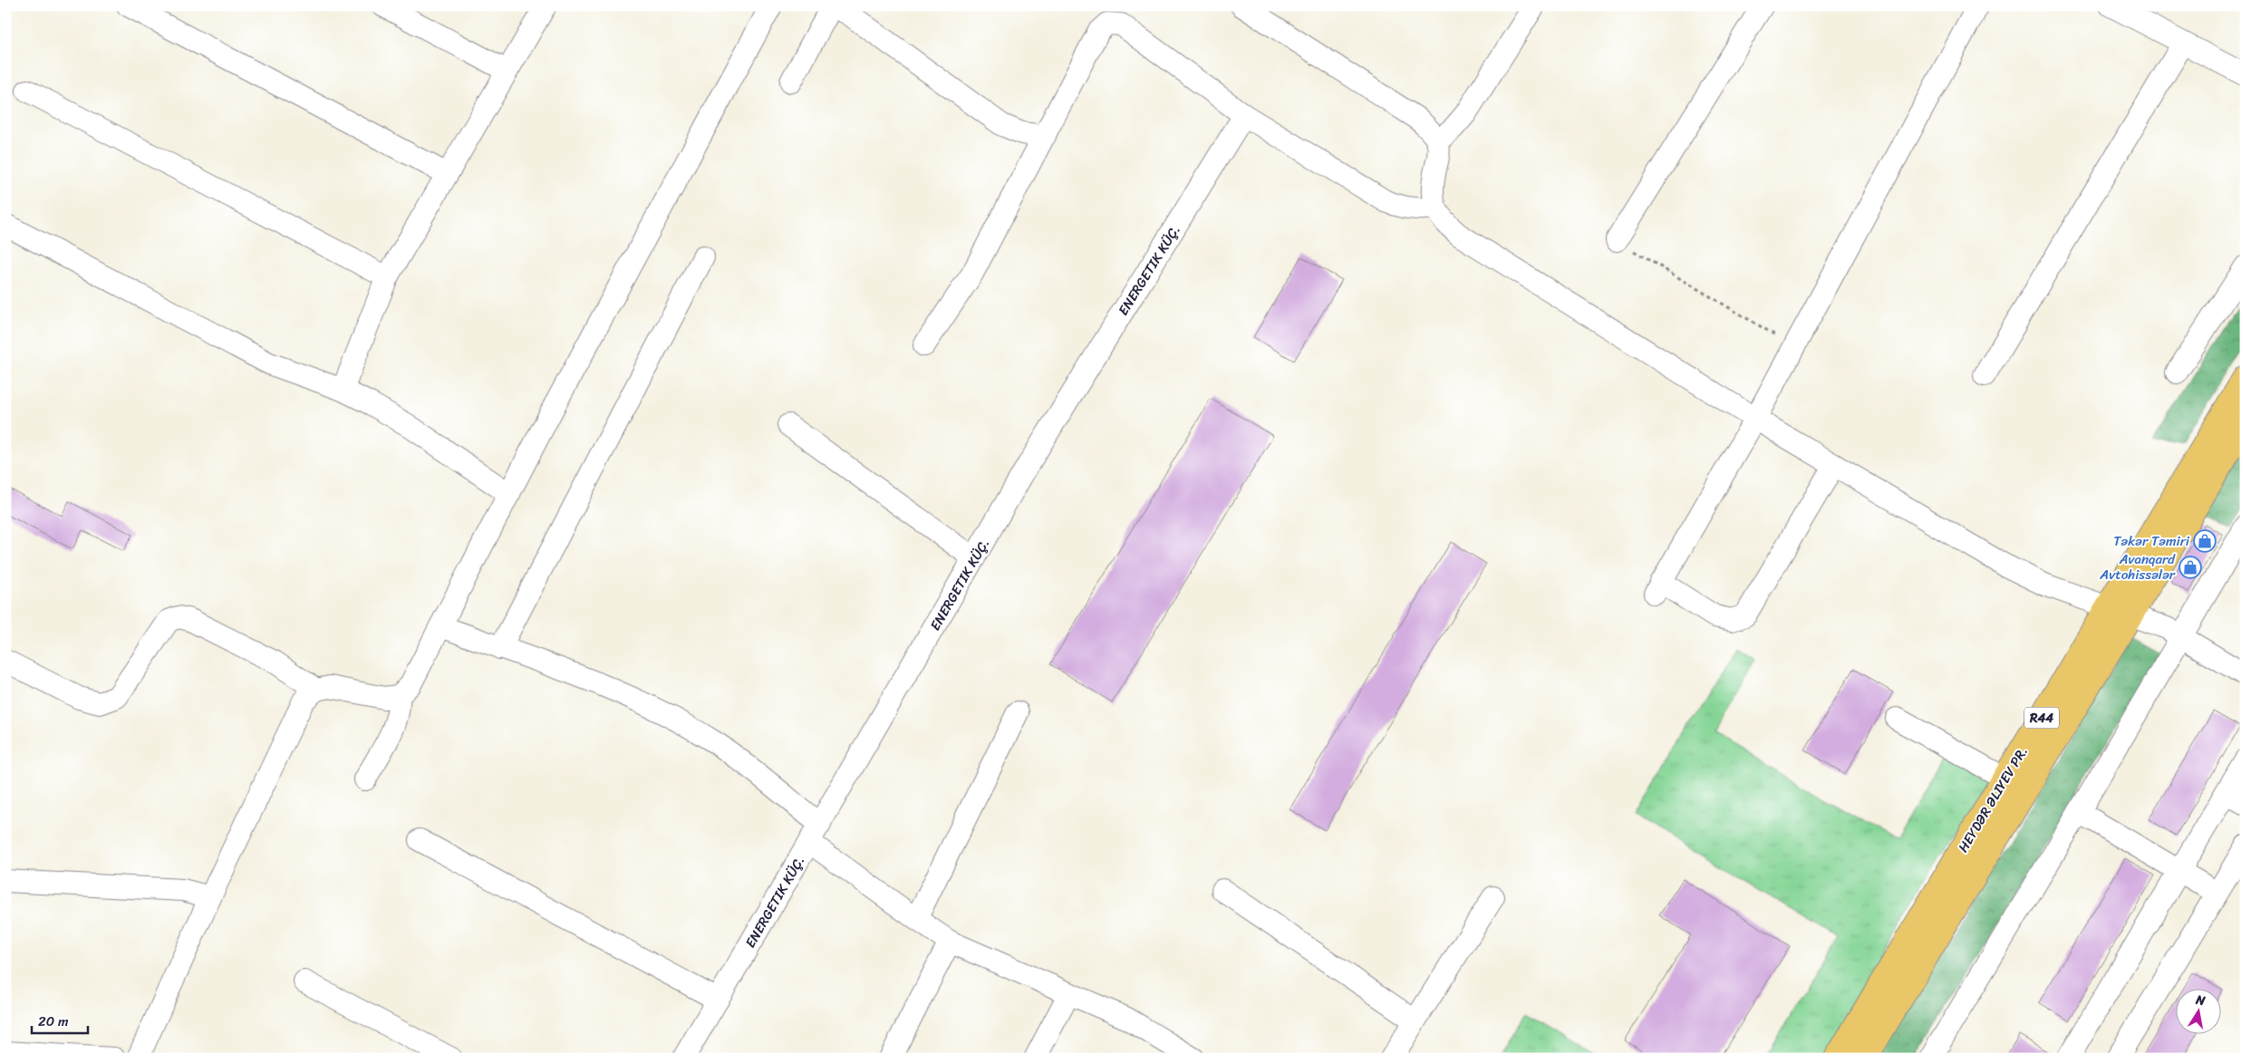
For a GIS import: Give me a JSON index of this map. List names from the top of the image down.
{
  "streets": {
    "main road": ["R44", "HEYDƏR ƏLIYEV PR."],
    "street": ["ENERGETIK KÜÇ."]
  },
  "places": {
    "shop": ["Təkər Təmiri", "Avanqard Avtohissələr"]
  },
  "scale_bar": "20 m",
  "north": "top"
}
